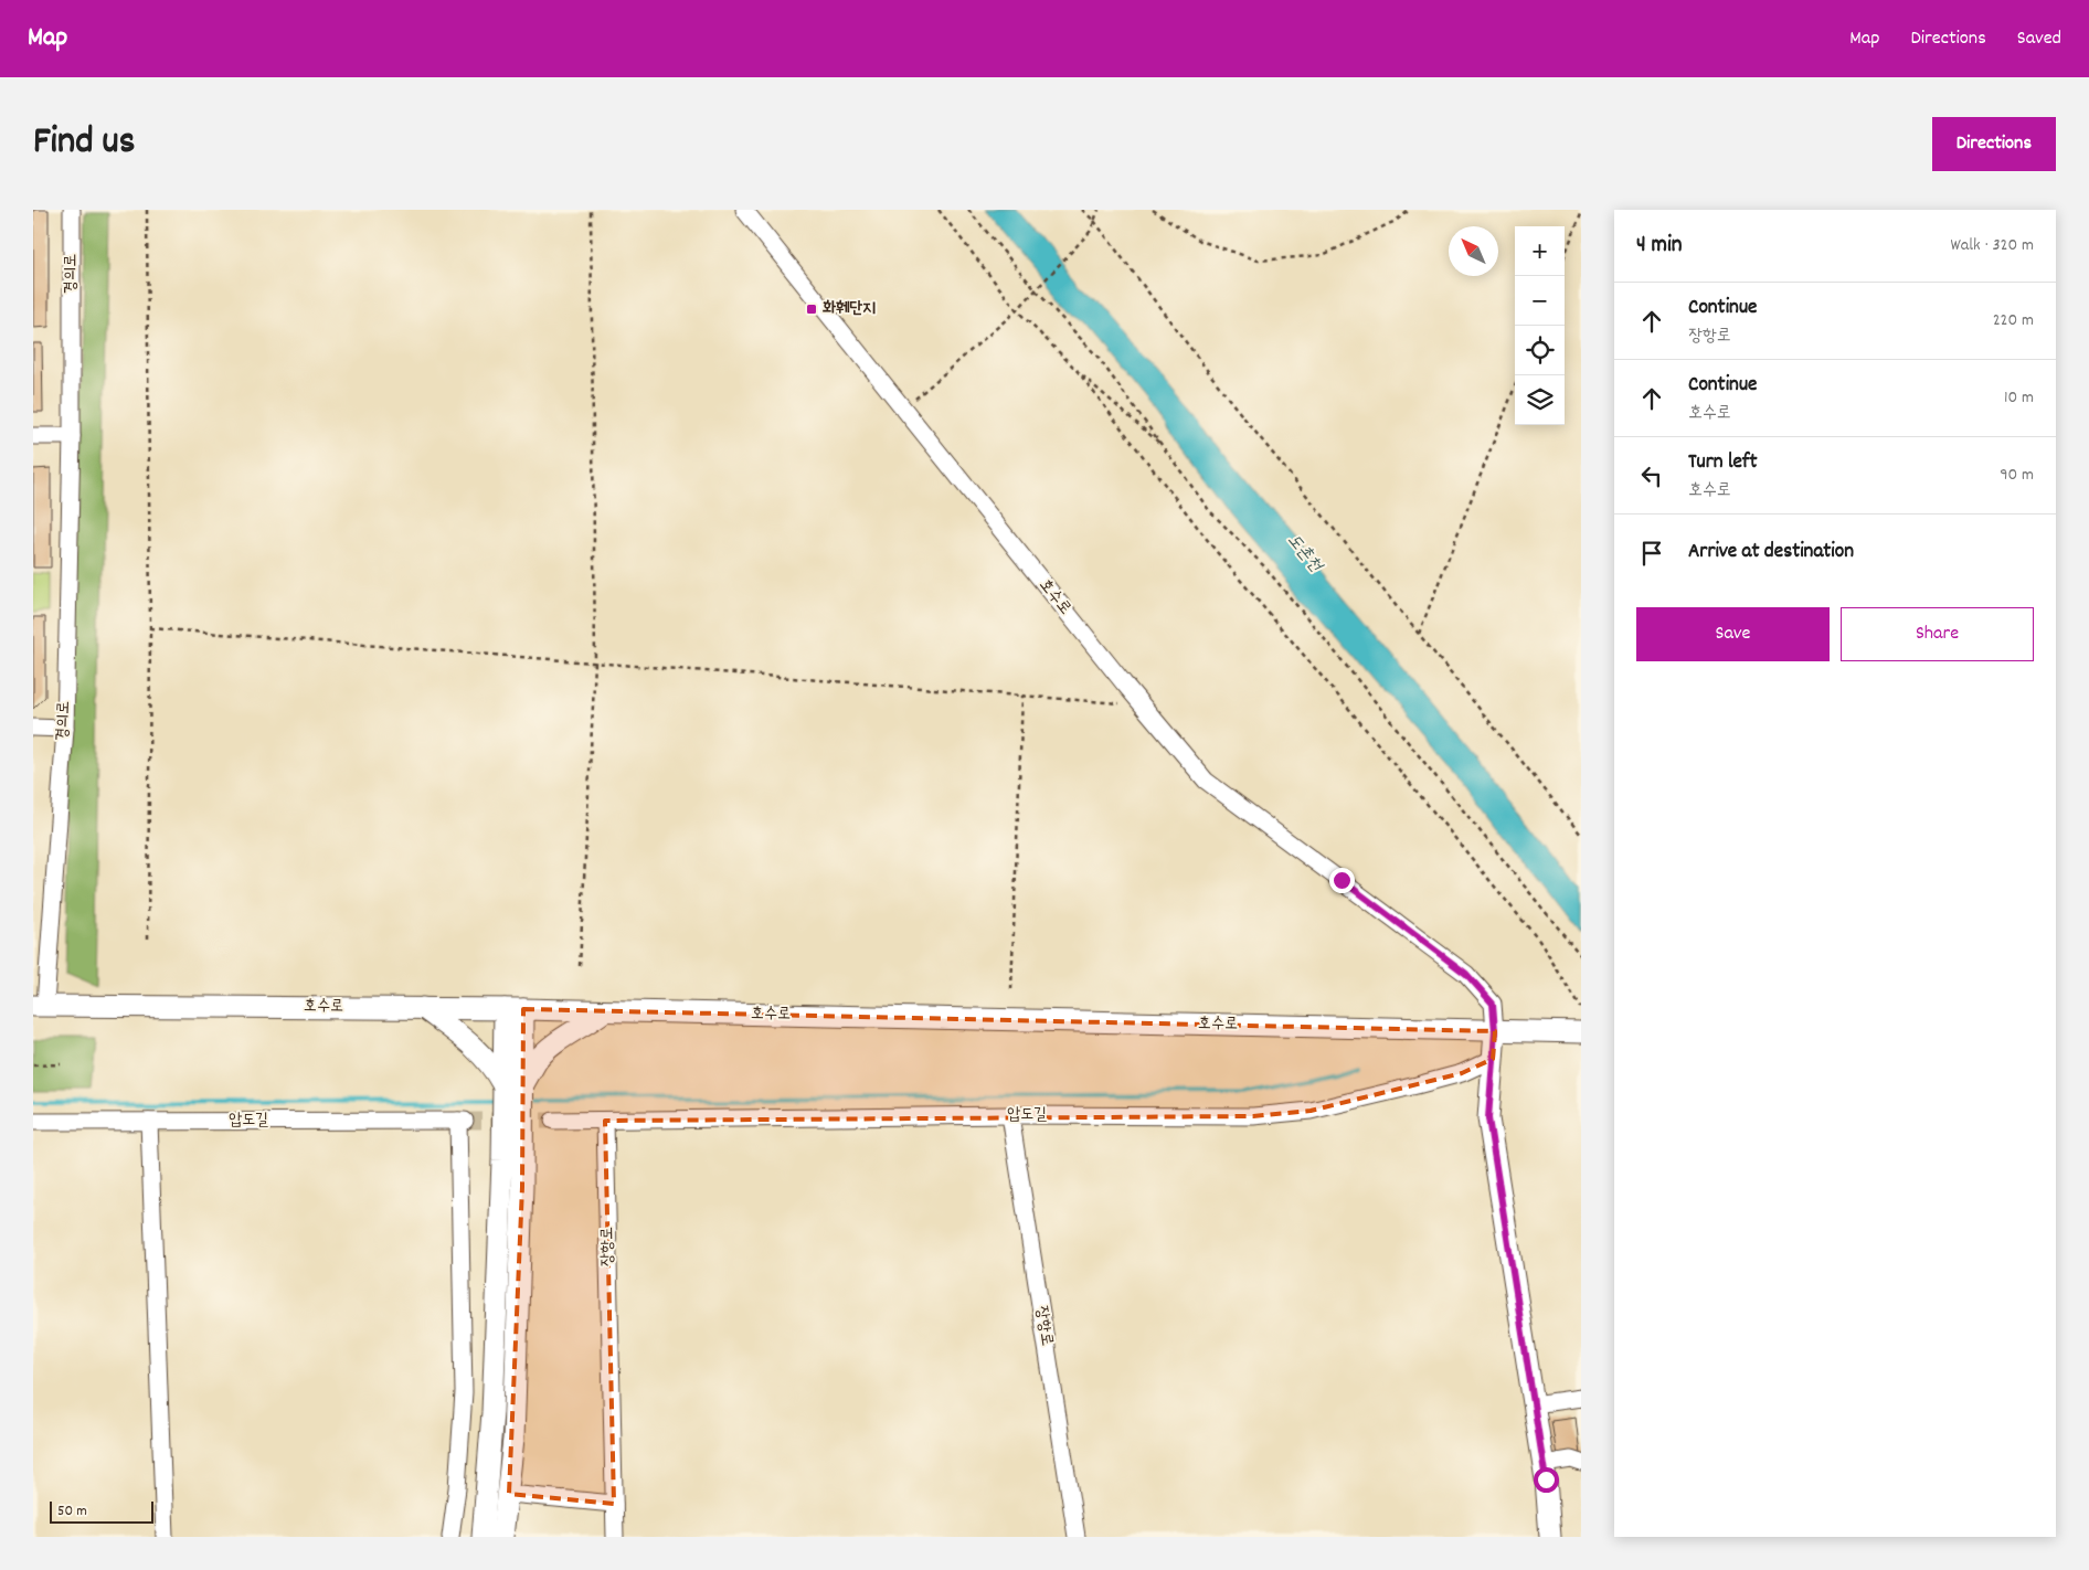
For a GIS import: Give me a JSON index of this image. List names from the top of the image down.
{
  "streets": {
    "main road": ["호수로"],
    "street": ["경의로", "압도길", "장항로"]
  },
  "crossings": [
    ["경의로", "호수로"],
    ["압도길", "장항로"]
  ],
  "water": ["도촌천"],
  "places": {
    "transit": ["화훼단지"]
  },
  "scale_bar": "50 m",
  "north": "top left",
  "page": {
    "header": "Map",
    "nav": ["Map", "Directions", "Saved"],
    "title": "Find us",
    "buttons": [
      "Directions",
      ["Save", "Share"]
    ],
    "heading": ["4 min", "Walk · 320 m"],
    "map_buttons": ["+", "−"],
    "list": [
      ["Continue", "장항로", "220 m"],
      ["Continue", "호수로", "10 m"],
      ["Turn left", "호수로", "90 m"],
      "Arrive at destination"
    ],
    "scale": "50 m"
  }
}
